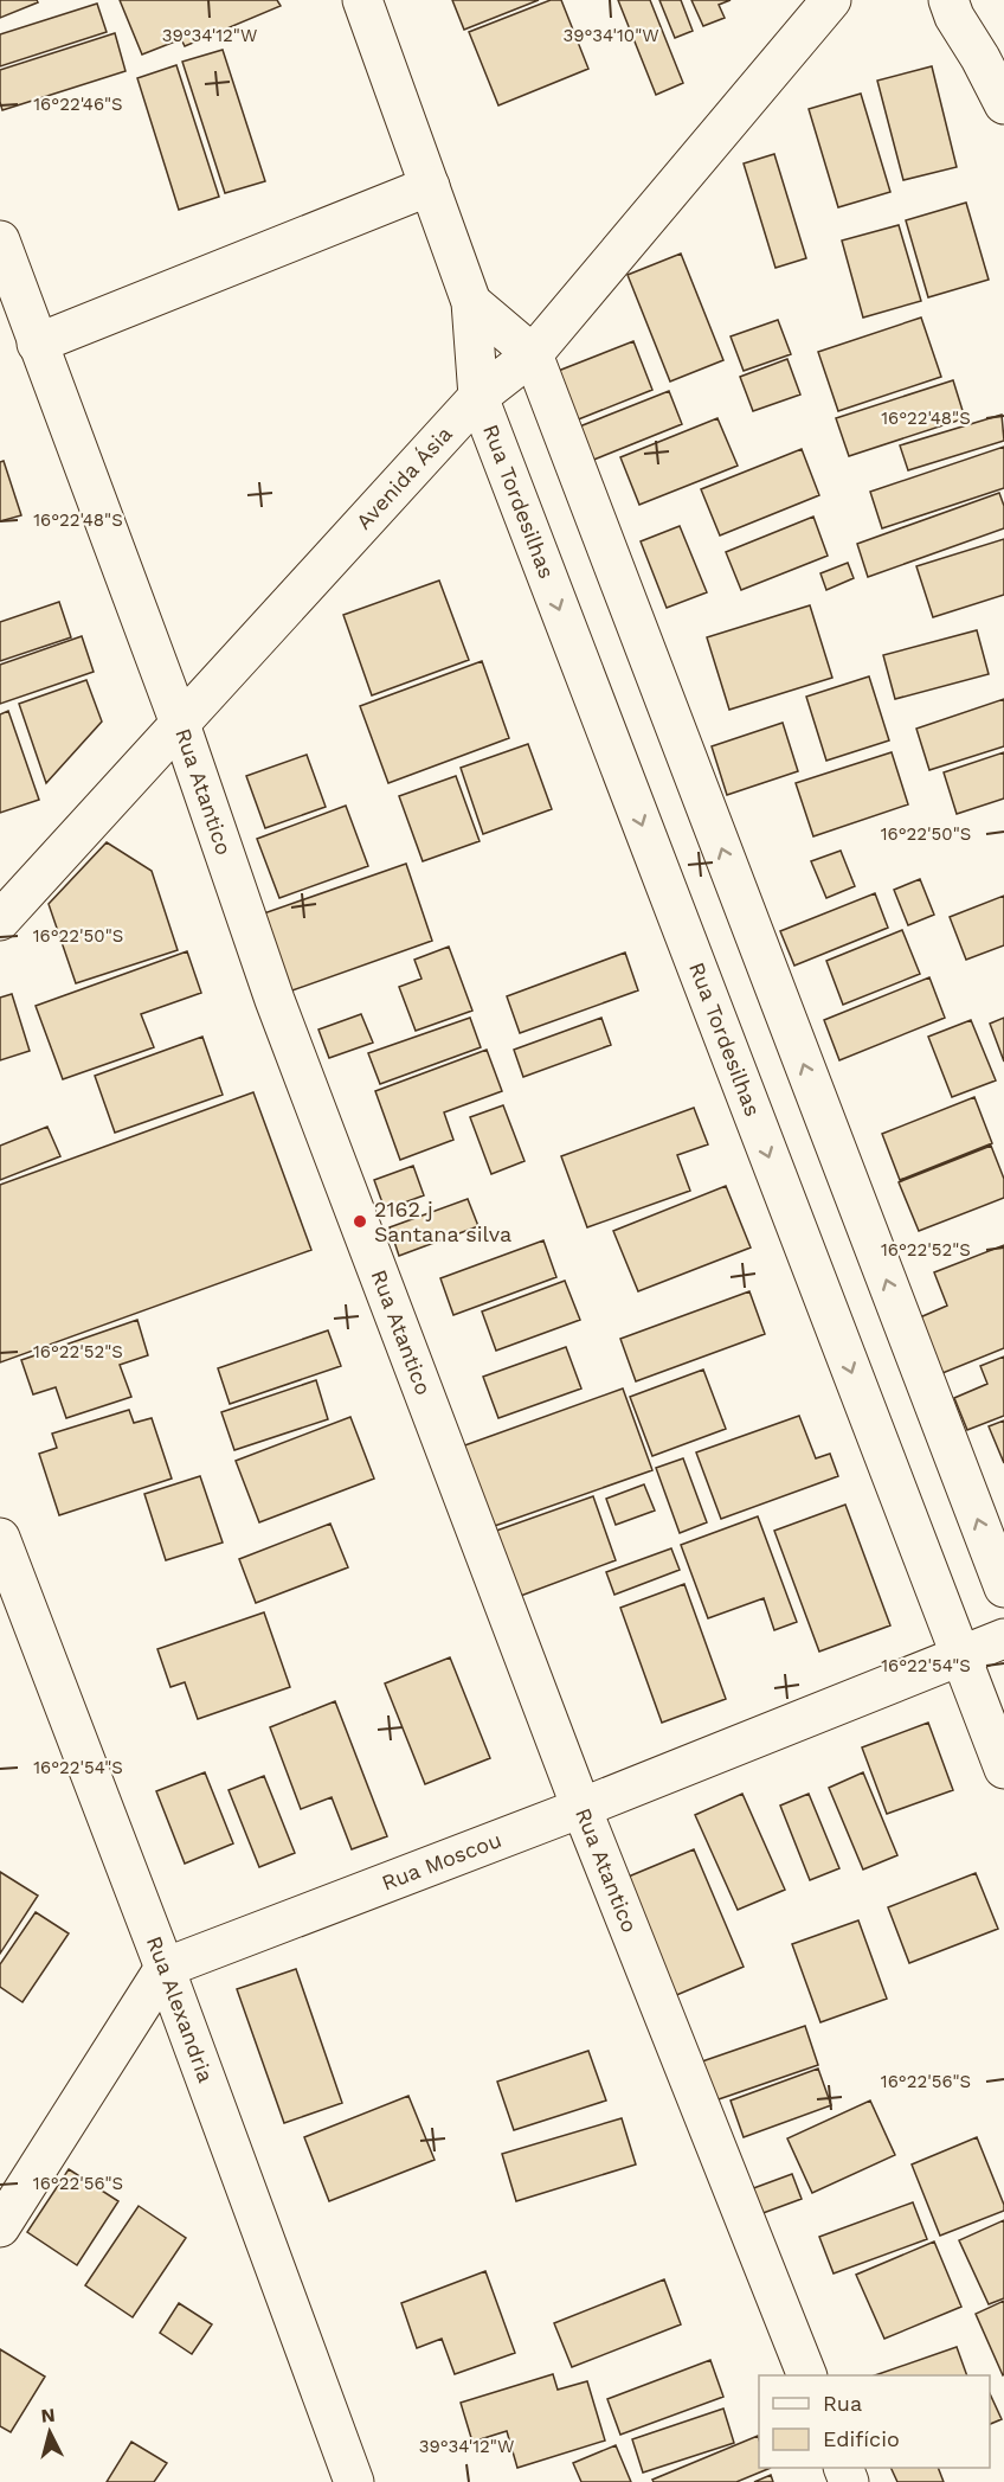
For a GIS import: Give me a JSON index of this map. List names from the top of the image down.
{
  "streets": {
    "street": [
      "Avenida Ásia",
      "Rua Tordesilhas",
      "Rua Atantico",
      "Rua Moscou",
      "Rua Alexandria"
    ]
  },
  "crossings": [
    ["Avenida Ásia", "Rua Tordesilhas"],
    ["Avenida Ásia", "Rua Atantico"],
    ["Rua Tordesilhas", "Rua Moscou"],
    ["Rua Atantico", "Rua Moscou"],
    ["Rua Moscou", "Rua Alexandria"]
  ],
  "places": ["2162 j Santana silva"],
  "legend": ["Rua", "Edifício"],
  "north": "top",
  "coordinates": [
    "39°34'12\"W",
    "39°34'10\"W",
    "16°22'46\"S",
    "16°22'48\"S",
    "16°22'50\"S",
    "16°22'52\"S",
    "16°22'54\"S",
    "16°22'56\"S"
  ]
}
